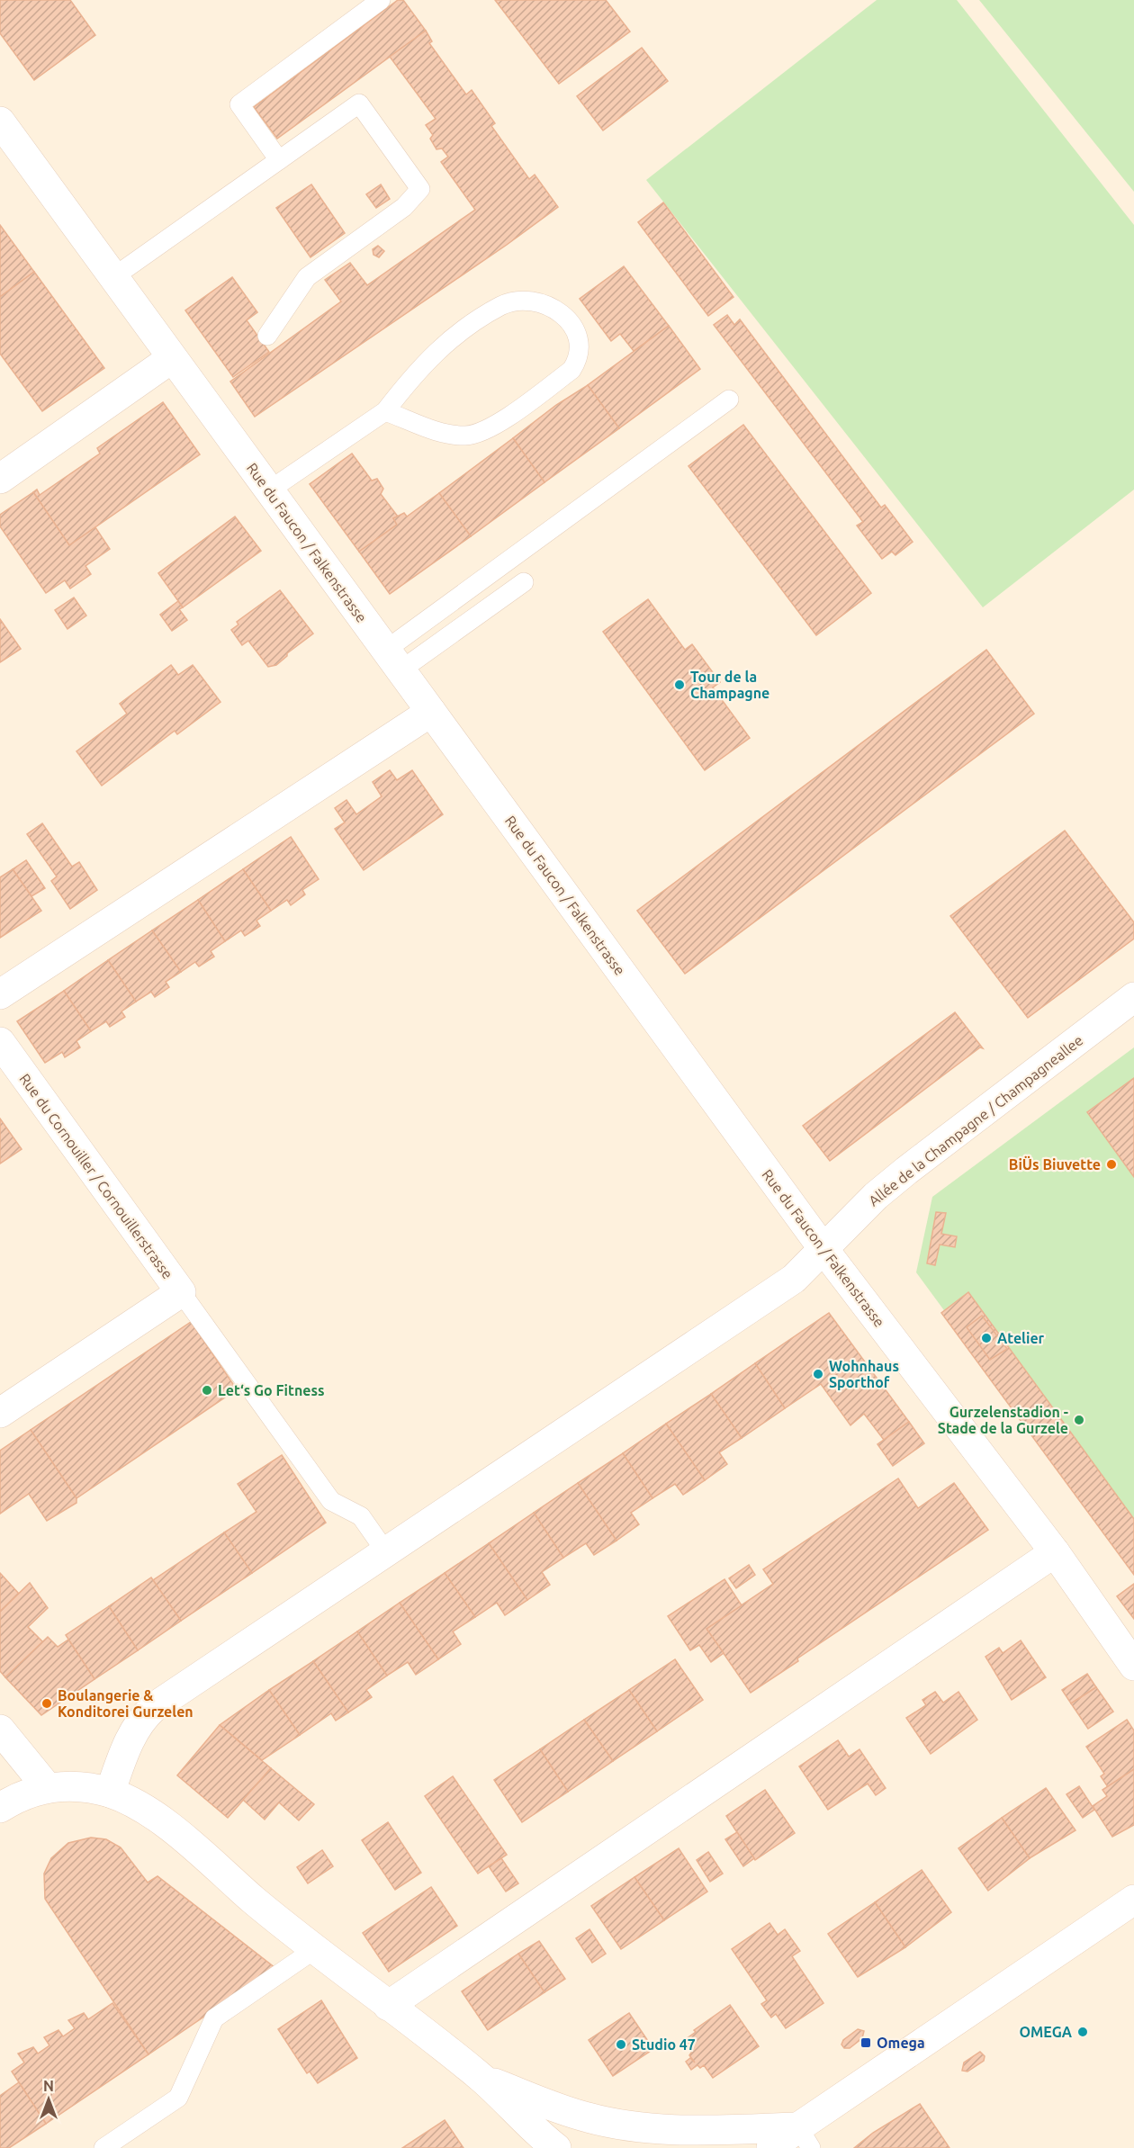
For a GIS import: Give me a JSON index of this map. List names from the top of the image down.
{
  "streets": {
    "street": ["Rue du Faucon / Falkenstrasse", "Allée de la Champagne / Champagneallee", "Rue du Cornouiller / Cornouillerstrasse"]
  },
  "crossings": [
    ["Rue du Faucon / Falkenstrasse", "Allée de la Champagne / Champagneallee"]
  ],
  "places": {
    "other": [
      "Tour de la Champagne",
      "BiÜs Biuvette",
      "Atelier",
      "Wohnhaus Sporthof",
      "Let‘s Go Fitness",
      "Gurzelenstadion - Stade de la Gurzele",
      "Boulangerie & Konditorei Gurzelen",
      "OMEGA",
      "Studio 47"
    ],
    "transit": ["Omega"]
  },
  "north": "top"
}
